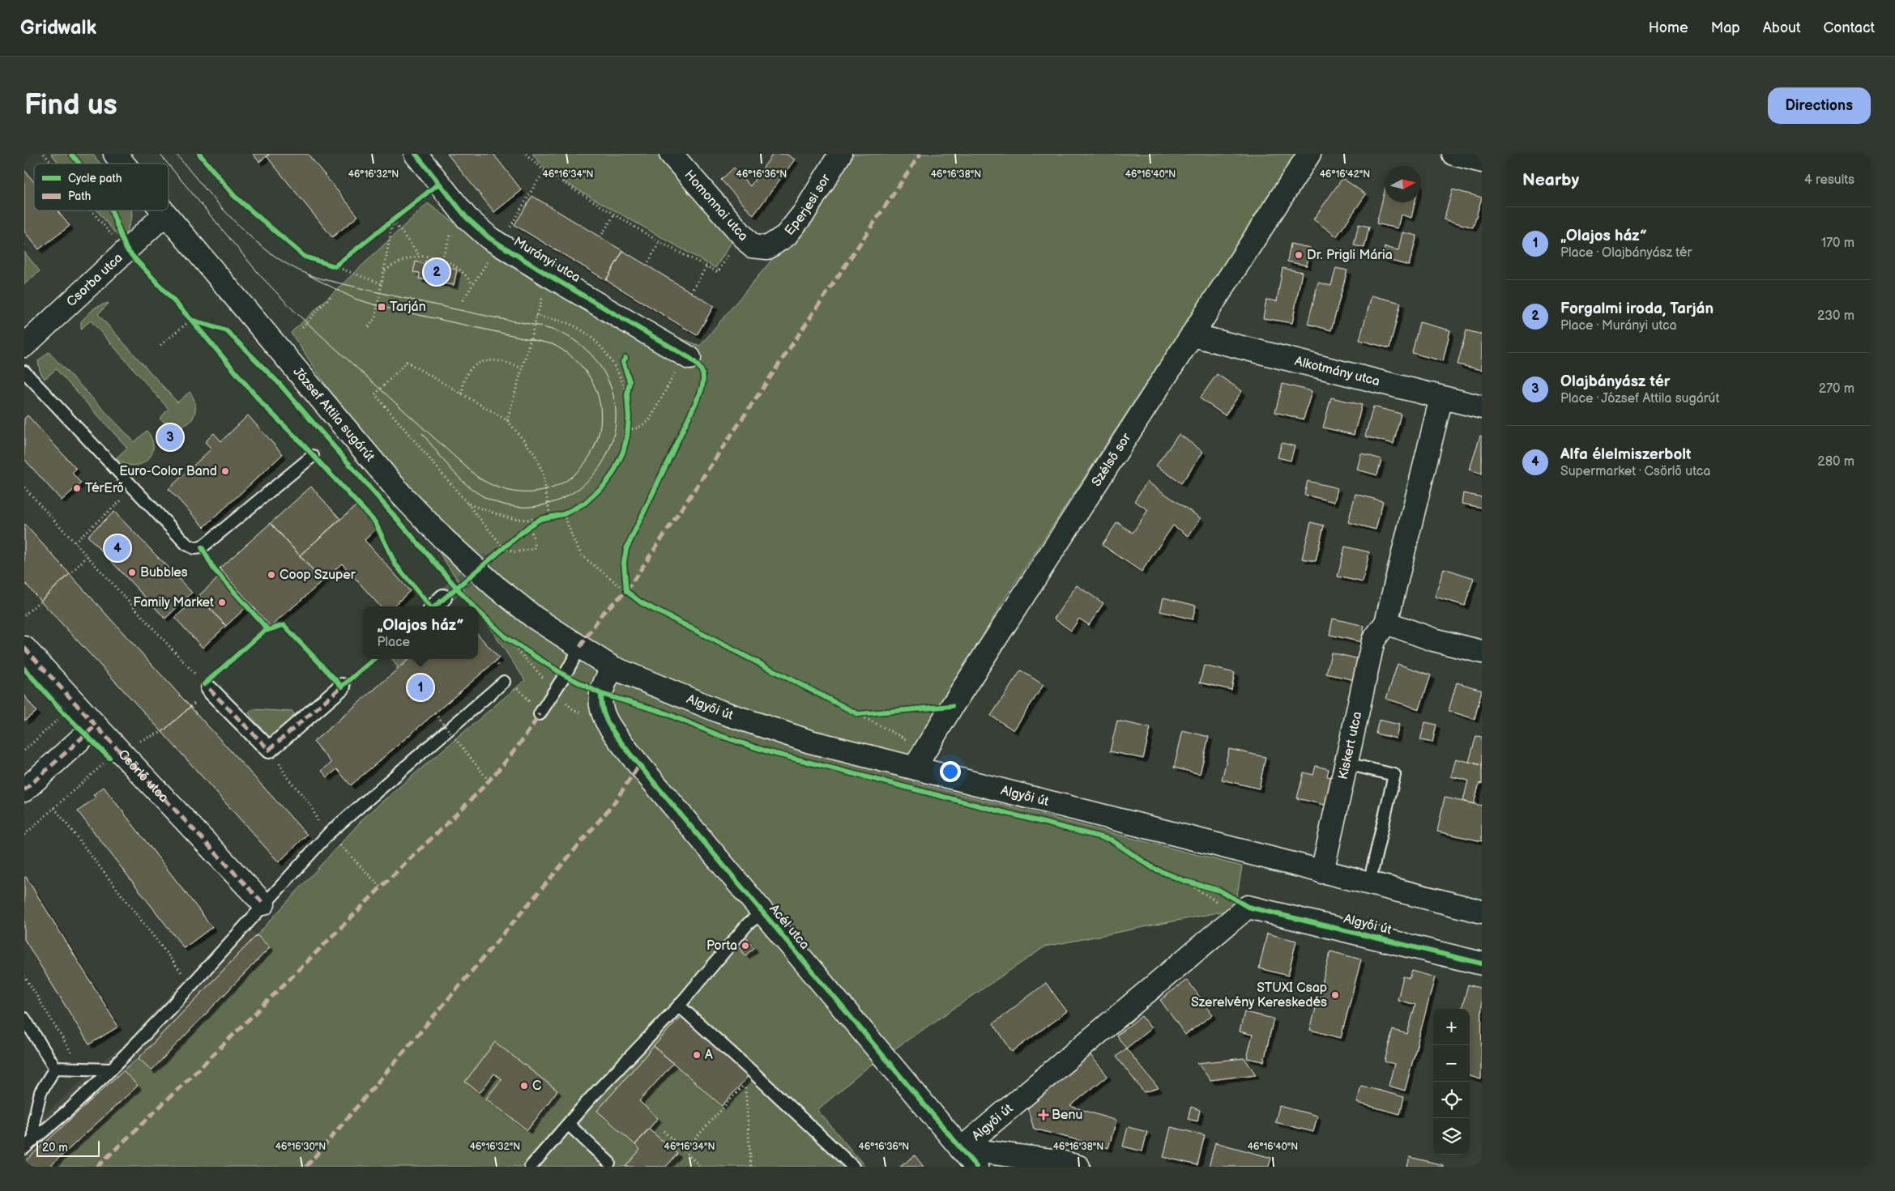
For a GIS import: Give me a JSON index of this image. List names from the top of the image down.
{
  "streets": {
    "street": [
      "Eperjesi sor",
      "Homonnai utca",
      "Murányi utca",
      "Csorba utca",
      "Alkotmány utca",
      "József Attila sugárút",
      "Szélső sor",
      "Algyői út",
      "Kiskert utca",
      "Csörlő utca",
      "Acél utca"
    ]
  },
  "crossings": [
    ["Eperjesi sor", "Homonnai utca"],
    ["Csorba utca", "József Attila sugárút"],
    ["Alkotmány utca", "Szélső sor"],
    ["Alkotmány utca", "Kiskert utca"],
    ["József Attila sugárút", "Algyői út"],
    ["Szélső sor", "Algyői út"],
    ["Algyői út", "Kiskert utca"],
    ["Algyői út", "Acél utca"]
  ],
  "places": {
    "other": [
      "Dr. Prigli Mária",
      "Euro-Color Band",
      "TérErő",
      "Bubbles",
      "Coop Szuper",
      "Family Market",
      "Porta",
      "STUXI Csap Szerelvény Kereskedés",
      "A",
      "C"
    ],
    "transit": ["Tarján"],
    "health": ["Benu"]
  },
  "legend": ["Cycle path", "Path"],
  "scale_bar": "20 m",
  "north": "right",
  "page": {
    "header": "Gridwalk",
    "nav": [
      "Home",
      "Map",
      "About",
      "Contact"
    ],
    "buttons": "Directions",
    "title": "Find us",
    "heading": ["Nearby", "4 results"],
    "list": [
      {
        "mark": "1",
        "name": "„Olajos ház”",
        "note": "Place · Olajbányász tér",
        "value": "170 m"
      },
      {
        "mark": "2",
        "name": "Forgalmi iroda, Tarján",
        "note": "Place · Murányi utca",
        "value": "230 m"
      },
      {
        "mark": "3",
        "name": "Olajbányász tér",
        "note": "Place · József Attila sugárút",
        "value": "270 m"
      },
      {
        "mark": "4",
        "name": "Alfa élelmiszerbolt",
        "note": "Supermarket · Csörlő utca",
        "value": "280 m"
      }
    ],
    "pins": [
      "2",
      "3",
      "4",
      "1"
    ],
    "popup": ["„Olajos ház”", "Place"],
    "map_buttons": ["+", "−"],
    "scale": "20 m"
  },
  "coordinates": [
    "46°16'32\"N",
    "46°16'34\"N",
    "46°16'36\"N",
    "46°16'38\"N",
    "46°16'40\"N",
    "46°16'42\"N",
    "46°16'30\"N"
  ]
}
